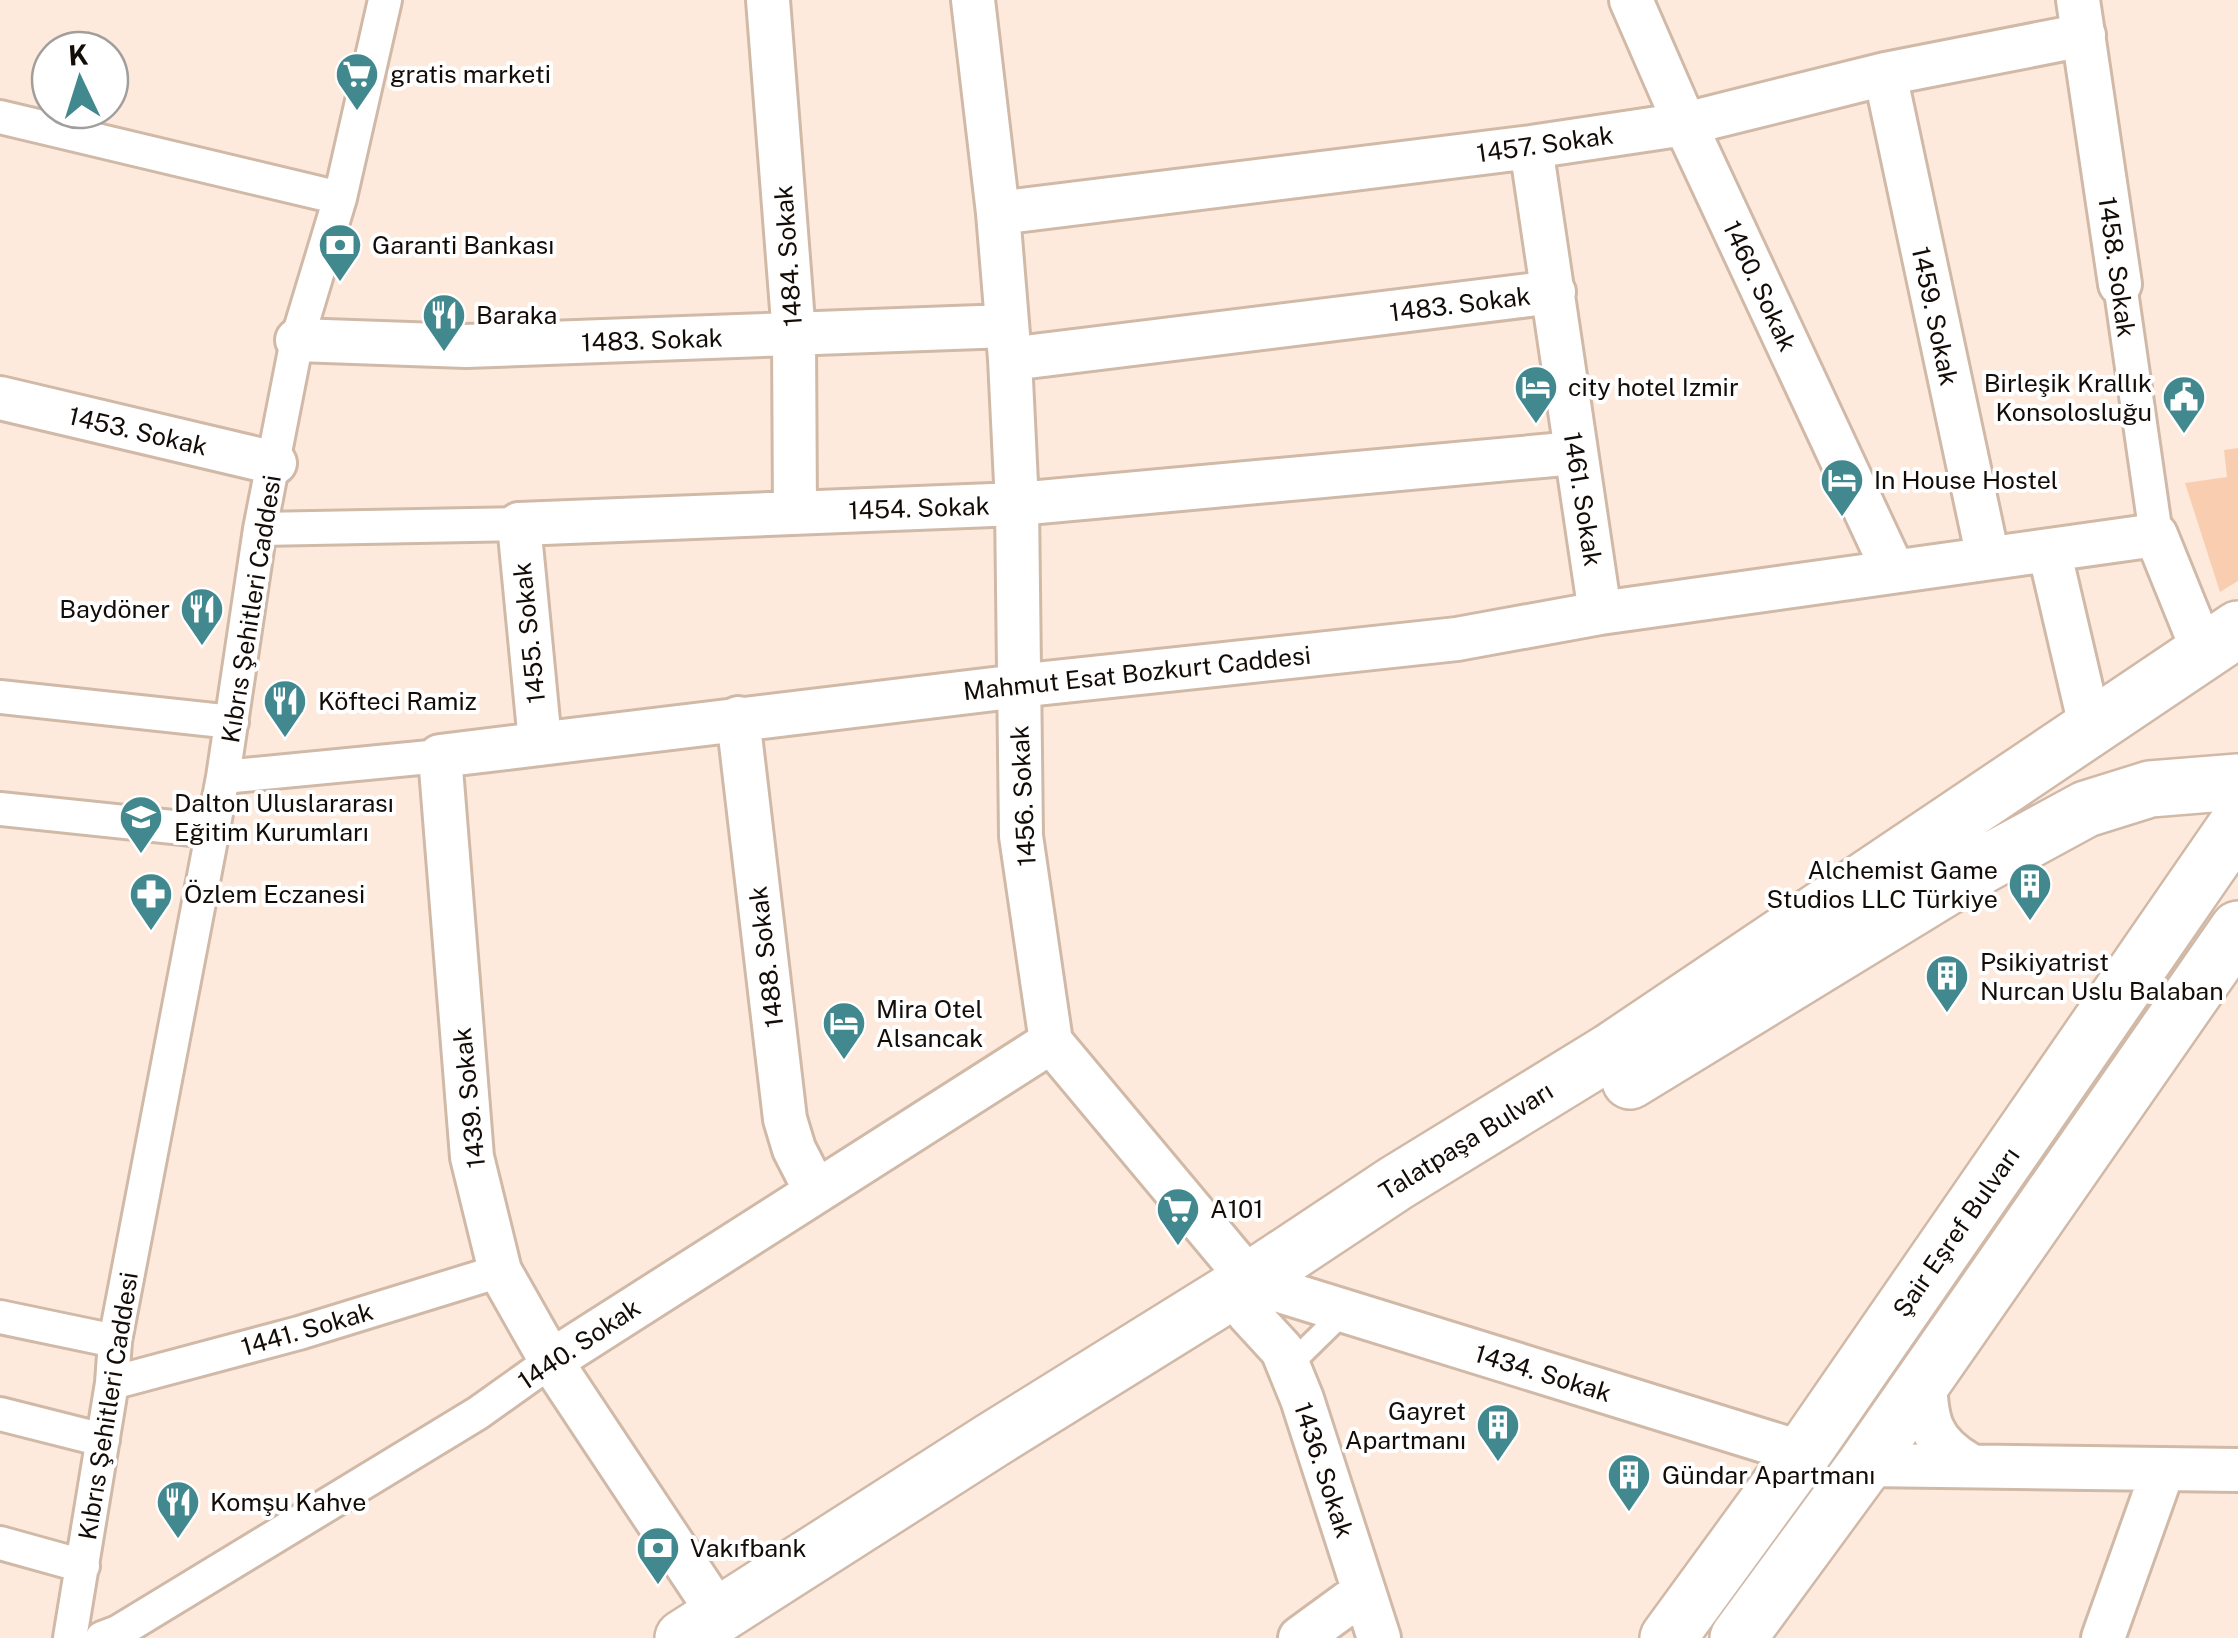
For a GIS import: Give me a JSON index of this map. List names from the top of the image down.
{
  "streets": {
    "main road": ["Talatpaşa Bulvarı", "Şair Eşref Bulvarı"],
    "street": [
      "1457. Sokak",
      "1484. Sokak",
      "1458. Sokak",
      "1460. Sokak",
      "1483. Sokak",
      "1459. Sokak",
      "1453. Sokak",
      "1461. Sokak",
      "1454. Sokak",
      "Kıbrıs Şehitleri Caddesi",
      "1455. Sokak",
      "Mahmut Esat Bozkurt Caddesi",
      "1456. Sokak",
      "1488. Sokak",
      "1439. Sokak",
      "1441. Sokak",
      "1440. Sokak",
      "1434. Sokak",
      "1436. Sokak"
    ]
  },
  "crossings": [
    ["1457. Sokak", "1458. Sokak"],
    ["1457. Sokak", "1460. Sokak"],
    ["1457. Sokak", "1459. Sokak"],
    ["1457. Sokak", "1461. Sokak"],
    ["1457. Sokak", "1456. Sokak"],
    ["1484. Sokak", "1483. Sokak"],
    ["1484. Sokak", "1454. Sokak"],
    ["1458. Sokak", "Mahmut Esat Bozkurt Caddesi"],
    ["1460. Sokak", "Mahmut Esat Bozkurt Caddesi"],
    ["1483. Sokak", "1461. Sokak"],
    ["1483. Sokak", "Kıbrıs Şehitleri Caddesi"],
    ["1483. Sokak", "1456. Sokak"],
    ["1459. Sokak", "Mahmut Esat Bozkurt Caddesi"],
    ["1453. Sokak", "Kıbrıs Şehitleri Caddesi"],
    ["1461. Sokak", "1454. Sokak"],
    ["1461. Sokak", "Mahmut Esat Bozkurt Caddesi"],
    ["1454. Sokak", "Kıbrıs Şehitleri Caddesi"],
    ["1454. Sokak", "1455. Sokak"],
    ["1454. Sokak", "1456. Sokak"],
    ["Kıbrıs Şehitleri Caddesi", "Mahmut Esat Bozkurt Caddesi"],
    ["Kıbrıs Şehitleri Caddesi", "1441. Sokak"],
    ["1455. Sokak", "Mahmut Esat Bozkurt Caddesi"],
    ["Mahmut Esat Bozkurt Caddesi", "1456. Sokak"],
    ["Mahmut Esat Bozkurt Caddesi", "1488. Sokak"],
    ["Mahmut Esat Bozkurt Caddesi", "1439. Sokak"],
    ["1456. Sokak", "1440. Sokak"],
    ["1488. Sokak", "1440. Sokak"],
    ["1439. Sokak", "Talatpaşa Bulvarı"],
    ["1439. Sokak", "1441. Sokak"],
    ["1439. Sokak", "1440. Sokak"],
    ["Talatpaşa Bulvarı", "1434. Sokak"],
    ["Talatpaşa Bulvarı", "1436. Sokak"],
    ["Şair Eşref Bulvarı", "1434. Sokak"],
    ["1434. Sokak", "1436. Sokak"]
  ],
  "places": {
    "supermarket": ["gratis marketi", "A101"],
    "bank": ["Garanti Bankası", "Vakıfbank"],
    "restaurant": [
      "Baraka",
      "Baydöner",
      "Köfteci Ramiz",
      "Komşu Kahve"
    ],
    "hotel": ["city hotel Izmir", "In House Hostel", "Mira Otel Alsancak"],
    "public building": ["Birleşik Krallık Konsolosluğu"],
    "school or university": ["Dalton Uluslararası Eğitim Kurumları"],
    "building": [
      "Alchemist Game Studios LLC Türkiye",
      "Psikiyatrist Nurcan Uslu Balaban",
      "Gayret Apartmanı",
      "Gündar Apartmanı"
    ],
    "pharmacy": ["Özlem Eczanesi"]
  },
  "north": "top"
}
